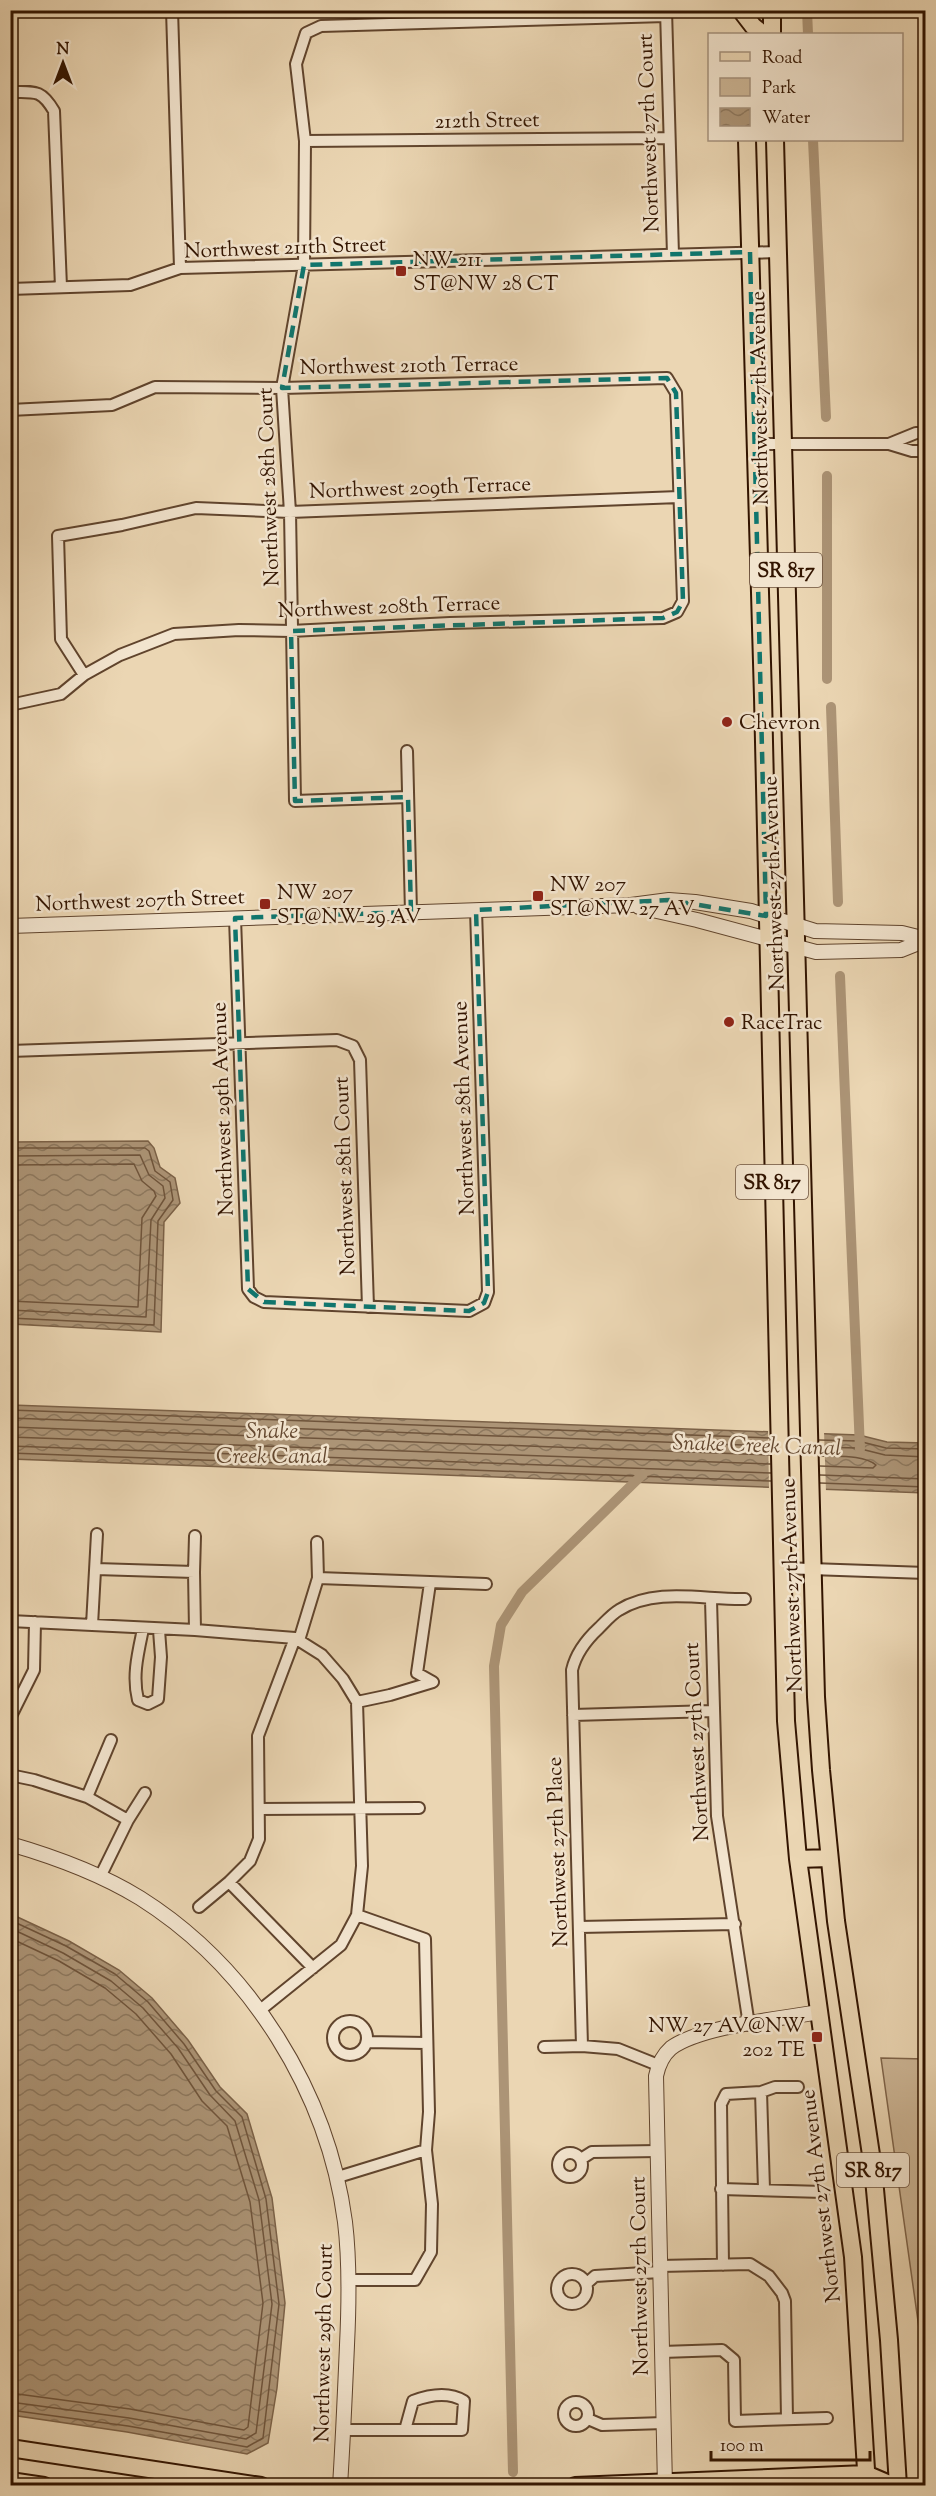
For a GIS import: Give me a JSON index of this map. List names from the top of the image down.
{
  "streets": {
    "main road": ["Northwest 27th Avenue", "SR 817"],
    "street": [
      "212th Street",
      "Northwest 27th Court",
      "Northwest 211th Street",
      "Northwest 210th Terrace",
      "Northwest 28th Court",
      "Northwest 209th Terrace",
      "Northwest 208th Terrace",
      "Northwest 207th Street",
      "Northwest 28th Avenue",
      "Northwest 29th Avenue",
      "Northwest 27th Place",
      "Northwest 29th Court"
    ]
  },
  "crossings": [
    ["212th Street", "Northwest 27th Court"],
    ["212th Street", "Northwest 28th Court"],
    ["Northwest 27th Court", "Northwest 211th Street"],
    ["Northwest 27th Court", "Northwest 28th Court"],
    ["Northwest 27th Court", "Northwest 27th Place"],
    ["Northwest 211th Street", "Northwest 27th Avenue"],
    ["Northwest 211th Street", "Northwest 28th Court"],
    ["Northwest 210th Terrace", "Northwest 28th Court"],
    ["Northwest 210th Terrace", "Northwest 209th Terrace"],
    ["Northwest 210th Terrace", "Northwest 208th Terrace"],
    ["Northwest 27th Avenue", "Northwest 207th Street"],
    ["Northwest 28th Court", "Northwest 209th Terrace"],
    ["Northwest 28th Court", "Northwest 208th Terrace"],
    ["Northwest 28th Court", "Northwest 28th Avenue"],
    ["Northwest 28th Court", "Northwest 29th Avenue"],
    ["Northwest 209th Terrace", "Northwest 208th Terrace"],
    ["Northwest 207th Street", "Northwest 28th Avenue"],
    ["Northwest 207th Street", "Northwest 29th Avenue"],
    ["Northwest 28th Avenue", "Northwest 29th Avenue"]
  ],
  "water": ["Snake Creek Canal"],
  "places": {
    "transit": [
      "NW 211 ST@NW 28 CT",
      "NW 207 ST@NW 27 AV",
      "NW 207 ST@NW 29 AV",
      "NW 27 AV@NW 202 TE"
    ],
    "other": ["Chevron", "RaceTrac"]
  },
  "legend": ["Road", "Park", "Water"],
  "scale_bar": "100 m",
  "north": "top"
}
